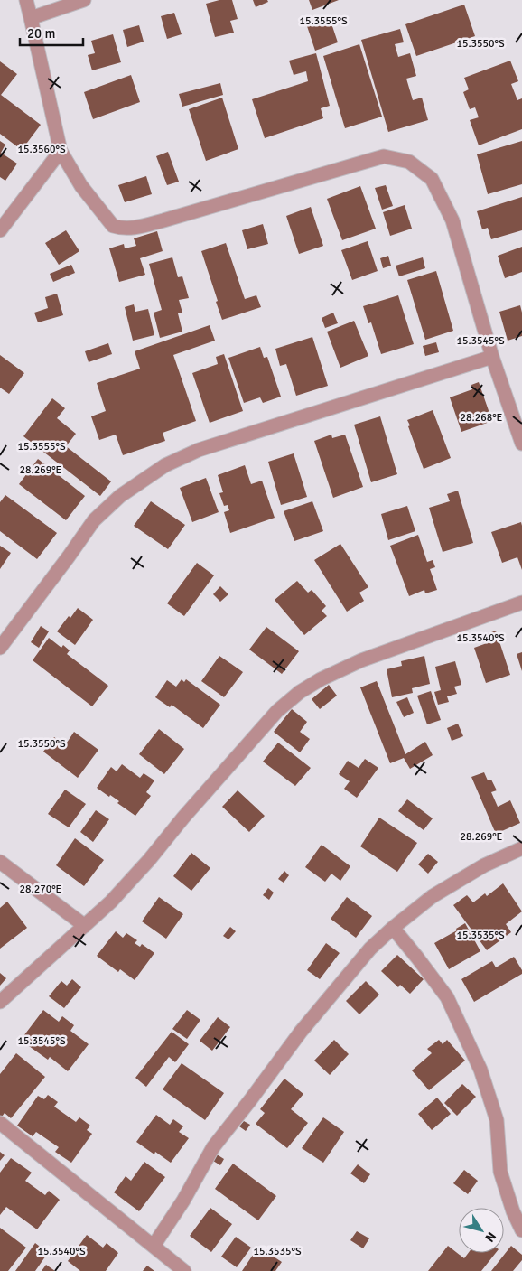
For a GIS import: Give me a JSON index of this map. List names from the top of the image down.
{
  "scale_bar": "20 m",
  "north": "bottom right",
  "coordinates": [
    "15.3555°S",
    "15.3550°S",
    "15.3560°S",
    "15.3545°S",
    "28.268°E",
    "28.269°E",
    "15.3540°S",
    "28.270°E",
    "15.3535°S"
  ]
}
